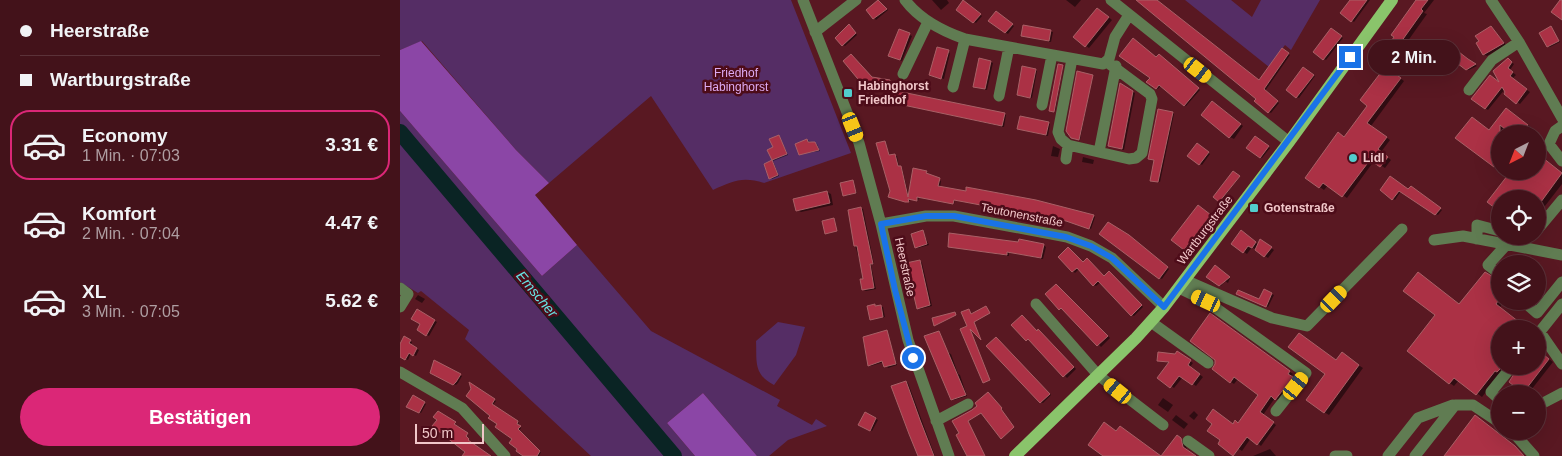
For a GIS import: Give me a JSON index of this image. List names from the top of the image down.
{
  "streets": {
    "main road": ["Wartburgstraße"],
    "street": ["Teutonenstraße", "Heerstraße"]
  },
  "crossings": [
    ["Teutonenstraße", "Wartburgstraße"],
    ["Teutonenstraße", "Heerstraße"]
  ],
  "water": ["Emscher"],
  "parks": ["Friedhof Habinghorst"],
  "places": {
    "transit": ["Habinghorst Friedhof", "Gotenstraße"],
    "other": ["Lidl"]
  },
  "scale_bar": "50 m",
  "north": "bottom left",
  "page": {
    "banner": ["Heerstraße", "Wartburgstraße"],
    "bubble": "2 Min.",
    "list": [
      {
        "name": "Economy",
        "note": "1 Min. · 07:03",
        "value": "3.31 €"
      },
      {
        "name": "Komfort",
        "note": "2 Min. · 07:04",
        "value": "4.47 €"
      },
      {
        "name": "XL",
        "note": "3 Min. · 07:05",
        "value": "5.62 €"
      }
    ],
    "map_buttons": ["+", "−"],
    "buttons": "Bestätigen",
    "scale": "50 m"
  }
}
